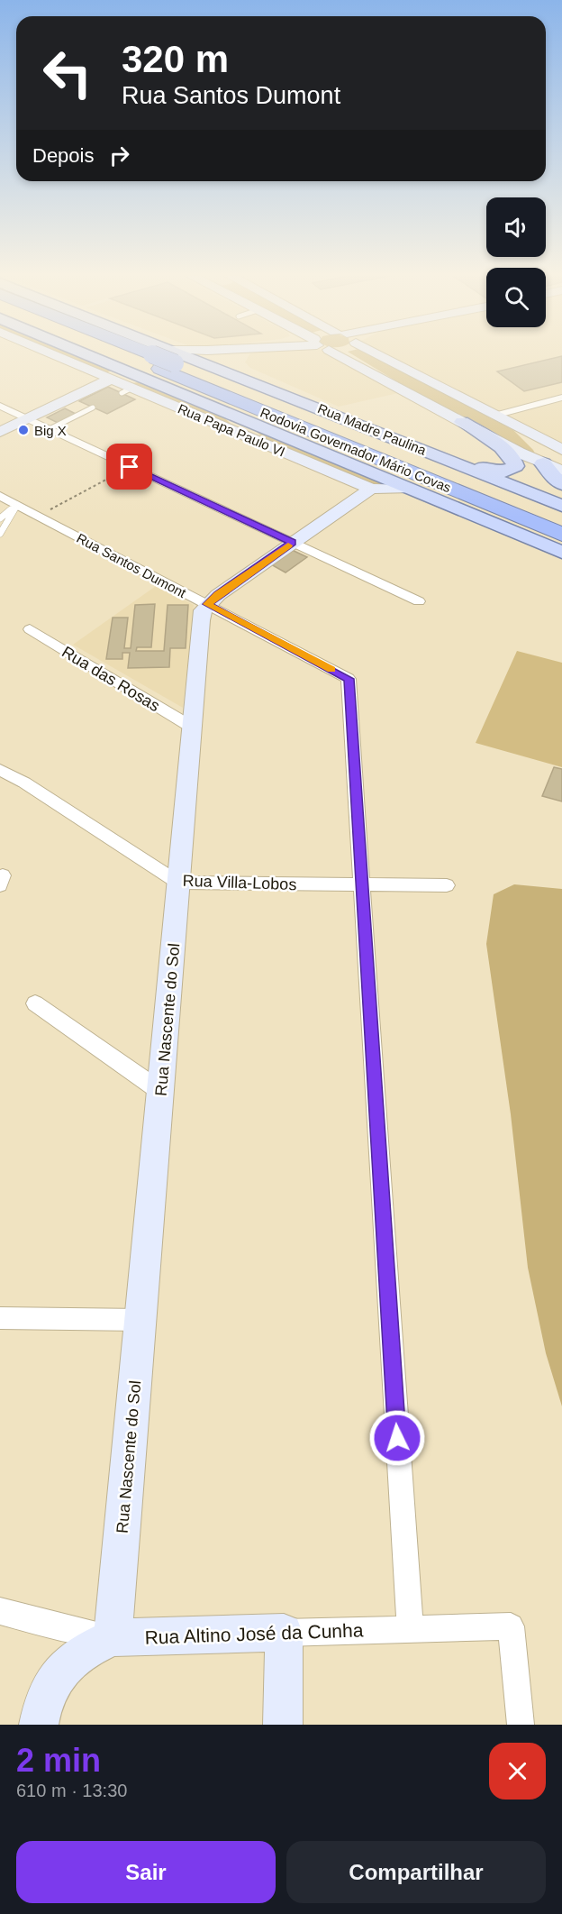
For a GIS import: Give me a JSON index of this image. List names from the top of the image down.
{
  "streets": {
    "highway": ["Rodovia Governador Mário Covas"],
    "main road": [
      "Rua Madre Paulina",
      "Rua Papa Paulo VI",
      "Rua Nascente do Sol",
      "Rua Altino José da Cunha"
    ],
    "street": ["Rua Santos Dumont", "Rua das Rosas", "Rua Villa-Lobos"]
  },
  "crossings": [
    ["Rua Madre Paulina", "Rua Papa Paulo VI"],
    ["Rua Madre Paulina", "Rodovia Governador Mário Covas"],
    ["Rua Papa Paulo VI", "Rodovia Governador Mário Covas"],
    ["Rua Santos Dumont", "Rua Villa-Lobos"],
    ["Rua Santos Dumont", "Rua Nascente do Sol"],
    ["Rua das Rosas", "Rua Nascente do Sol"],
    ["Rua Villa-Lobos", "Rua Nascente do Sol"],
    ["Rua Nascente do Sol", "Rua Altino José da Cunha"]
  ],
  "places": ["Big X"],
  "page": {
    "turn": ["320 m", "Rua Santos Dumont"],
    "then": "Depois",
    "heading": ["2 min", "610 m · 13:30"],
    "buttons": ["Sair", "Compartilhar"]
  }
}
